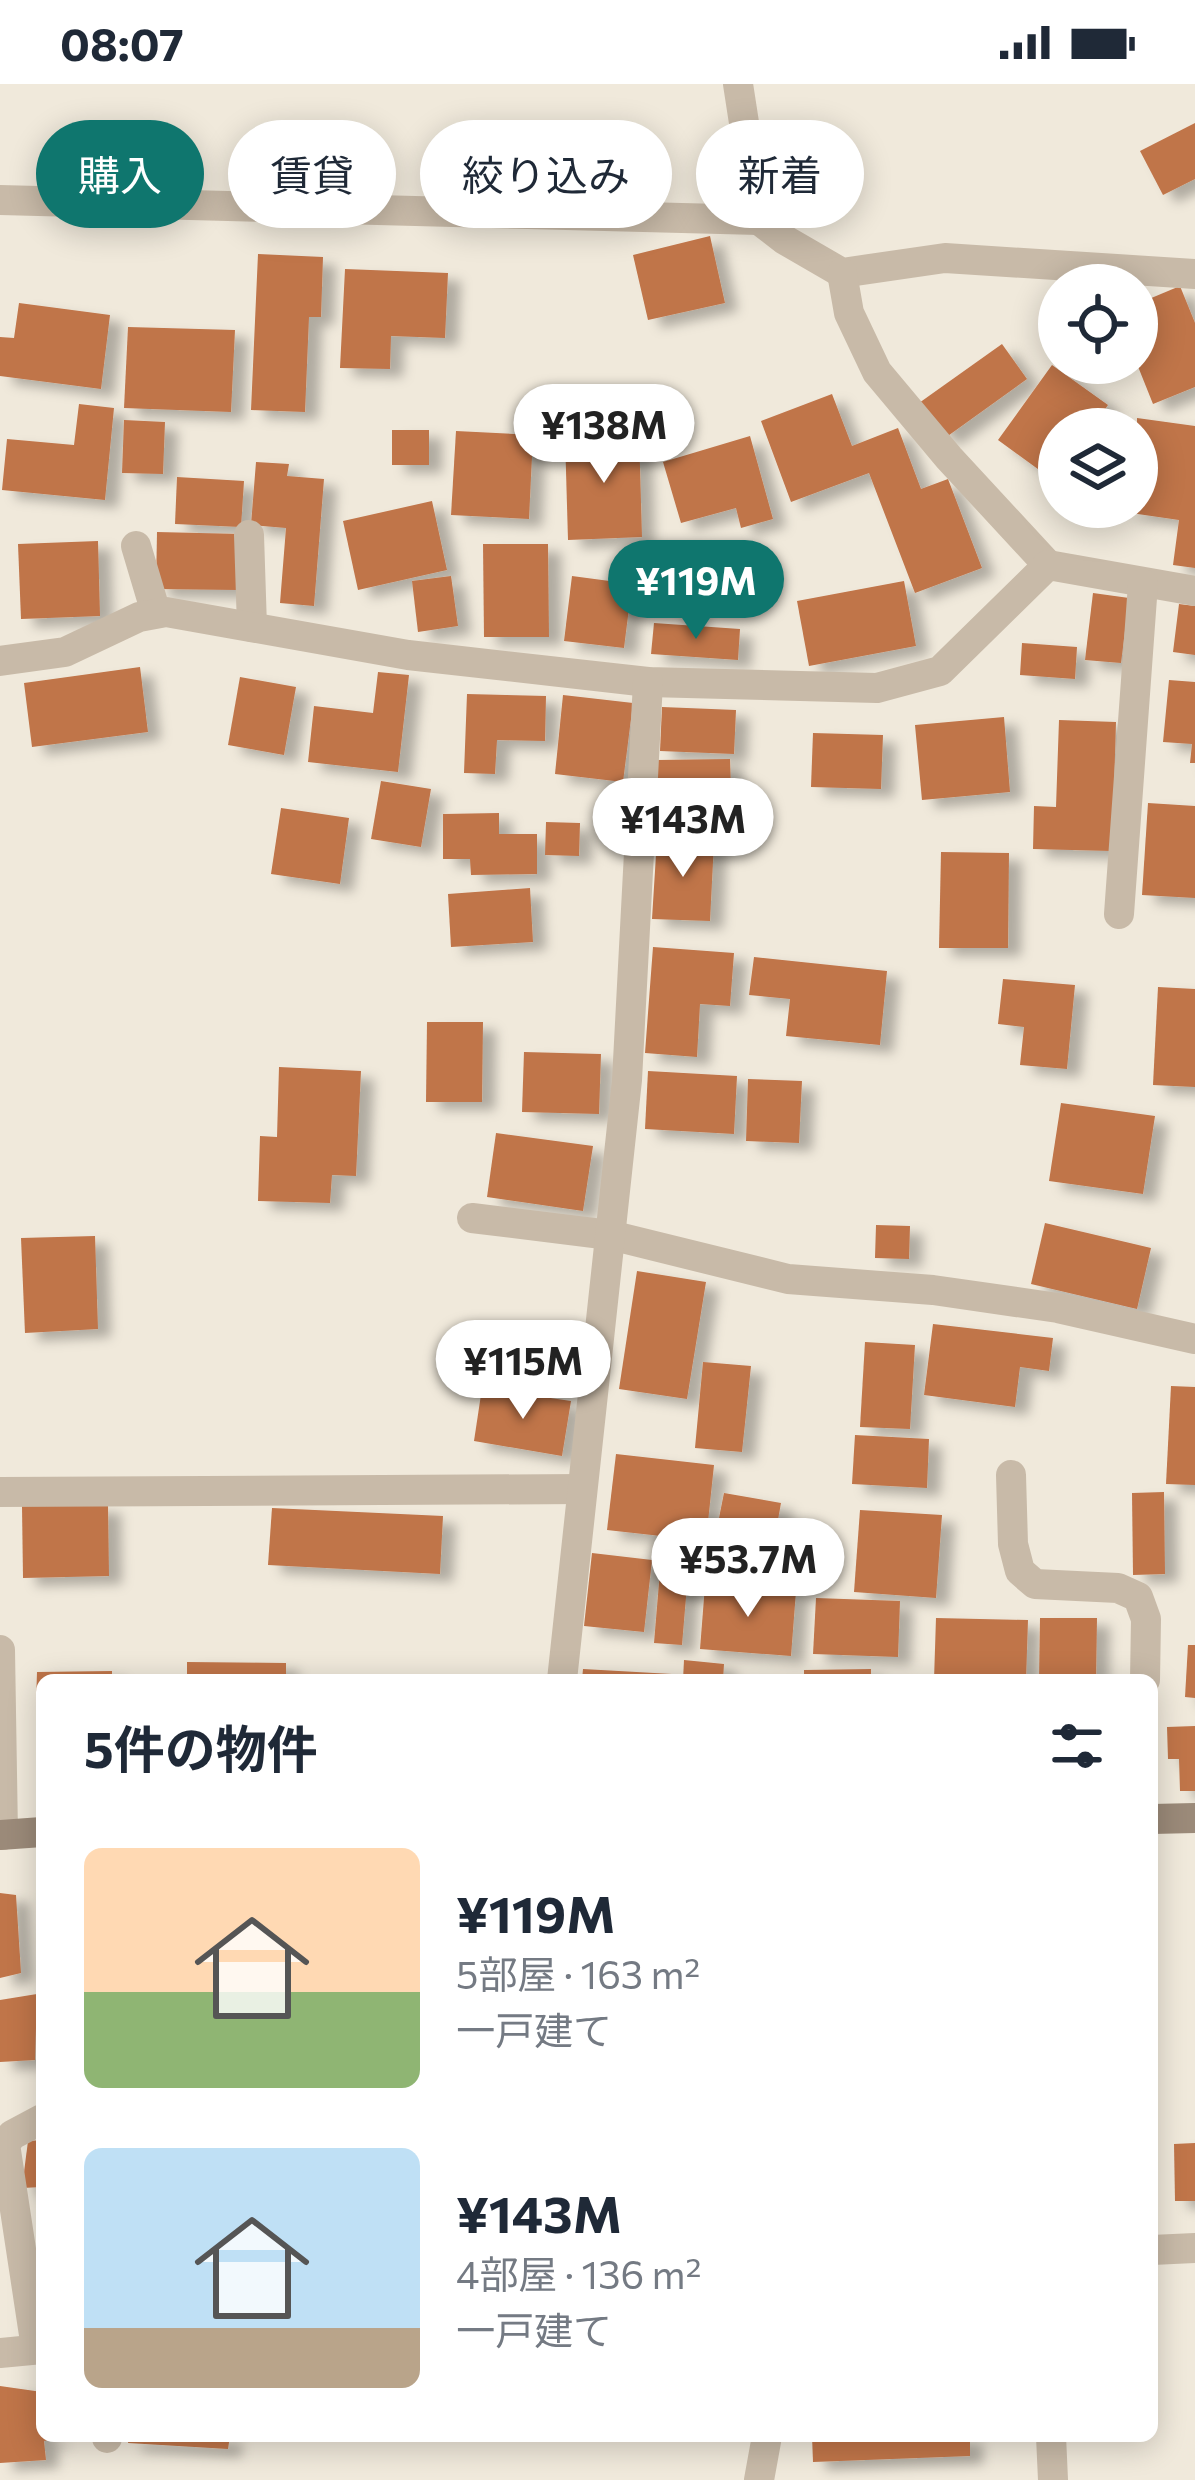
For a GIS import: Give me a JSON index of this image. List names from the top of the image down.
{
  "page": {
    "status": "08:07",
    "chip": [
      "購入",
      "賃貸",
      "絞り込み",
      "新着"
    ],
    "price": [
      "¥138M",
      "¥119M",
      "¥143M",
      "¥115M",
      "¥53.7M"
    ],
    "heading": "5件の物件",
    "list": [
      {
        "name": "¥119M",
        "note": "5部屋 · 163 m² · 一戸建て"
      },
      {
        "name": "¥143M",
        "note": "4部屋 · 136 m² · 一戸建て"
      }
    ]
  }
}
